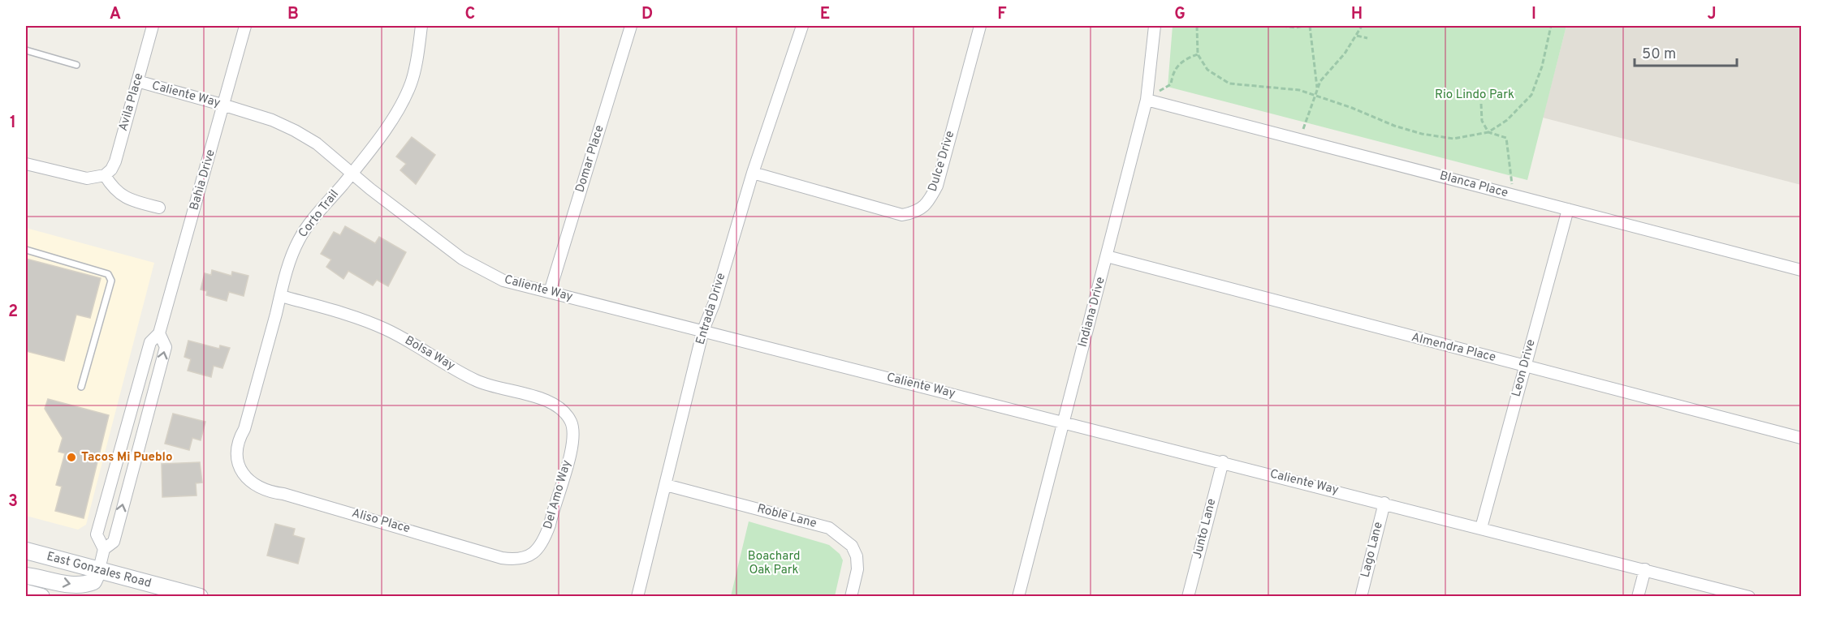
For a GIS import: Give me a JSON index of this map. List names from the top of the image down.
{
  "streets": {
    "main road": ["East Gonzales Road"],
    "street": [
      "Caliente Way",
      "Avila Place",
      "Domar Place",
      "Dulce Drive",
      "Bahia Drive",
      "Blanca Place",
      "Corto Trail",
      "Entrada Drive",
      "Indiana Drive",
      "Almendra Place",
      "Bolsa Way",
      "Leon Drive",
      "Del Amo Way",
      "Roble Lane",
      "Aliso Place",
      "Junto Lane",
      "Lago Lane"
    ]
  },
  "crossings": [
    ["Caliente Way", "Avila Place"],
    ["Caliente Way", "Domar Place"],
    ["Caliente Way", "Bahia Drive"],
    ["Caliente Way", "Corto Trail"],
    ["Caliente Way", "Entrada Drive"],
    ["Caliente Way", "Indiana Drive"],
    ["Caliente Way", "Leon Drive"],
    ["Caliente Way", "Junto Lane"],
    ["Caliente Way", "Lago Lane"],
    ["Dulce Drive", "Entrada Drive"],
    ["Bahia Drive", "East Gonzales Road"],
    ["Blanca Place", "Indiana Drive"],
    ["Blanca Place", "Leon Drive"],
    ["Corto Trail", "Bolsa Way"],
    ["Corto Trail", "Aliso Place"],
    ["Entrada Drive", "Roble Lane"],
    ["Indiana Drive", "Almendra Place"],
    ["Almendra Place", "Leon Drive"],
    ["Bolsa Way", "Del Amo Way"],
    ["Del Amo Way", "Aliso Place"]
  ],
  "parks": ["Rio Lindo Park", "Boachard Oak Park"],
  "places": ["Tacos Mi Pueblo"],
  "scale_bar": "50 m",
  "grid": {
    "columns": [
      "A",
      "B",
      "C",
      "D",
      "E",
      "F",
      "G",
      "H",
      "I",
      "J"
    ],
    "rows": ["1", "2", "3"]
  }
}
